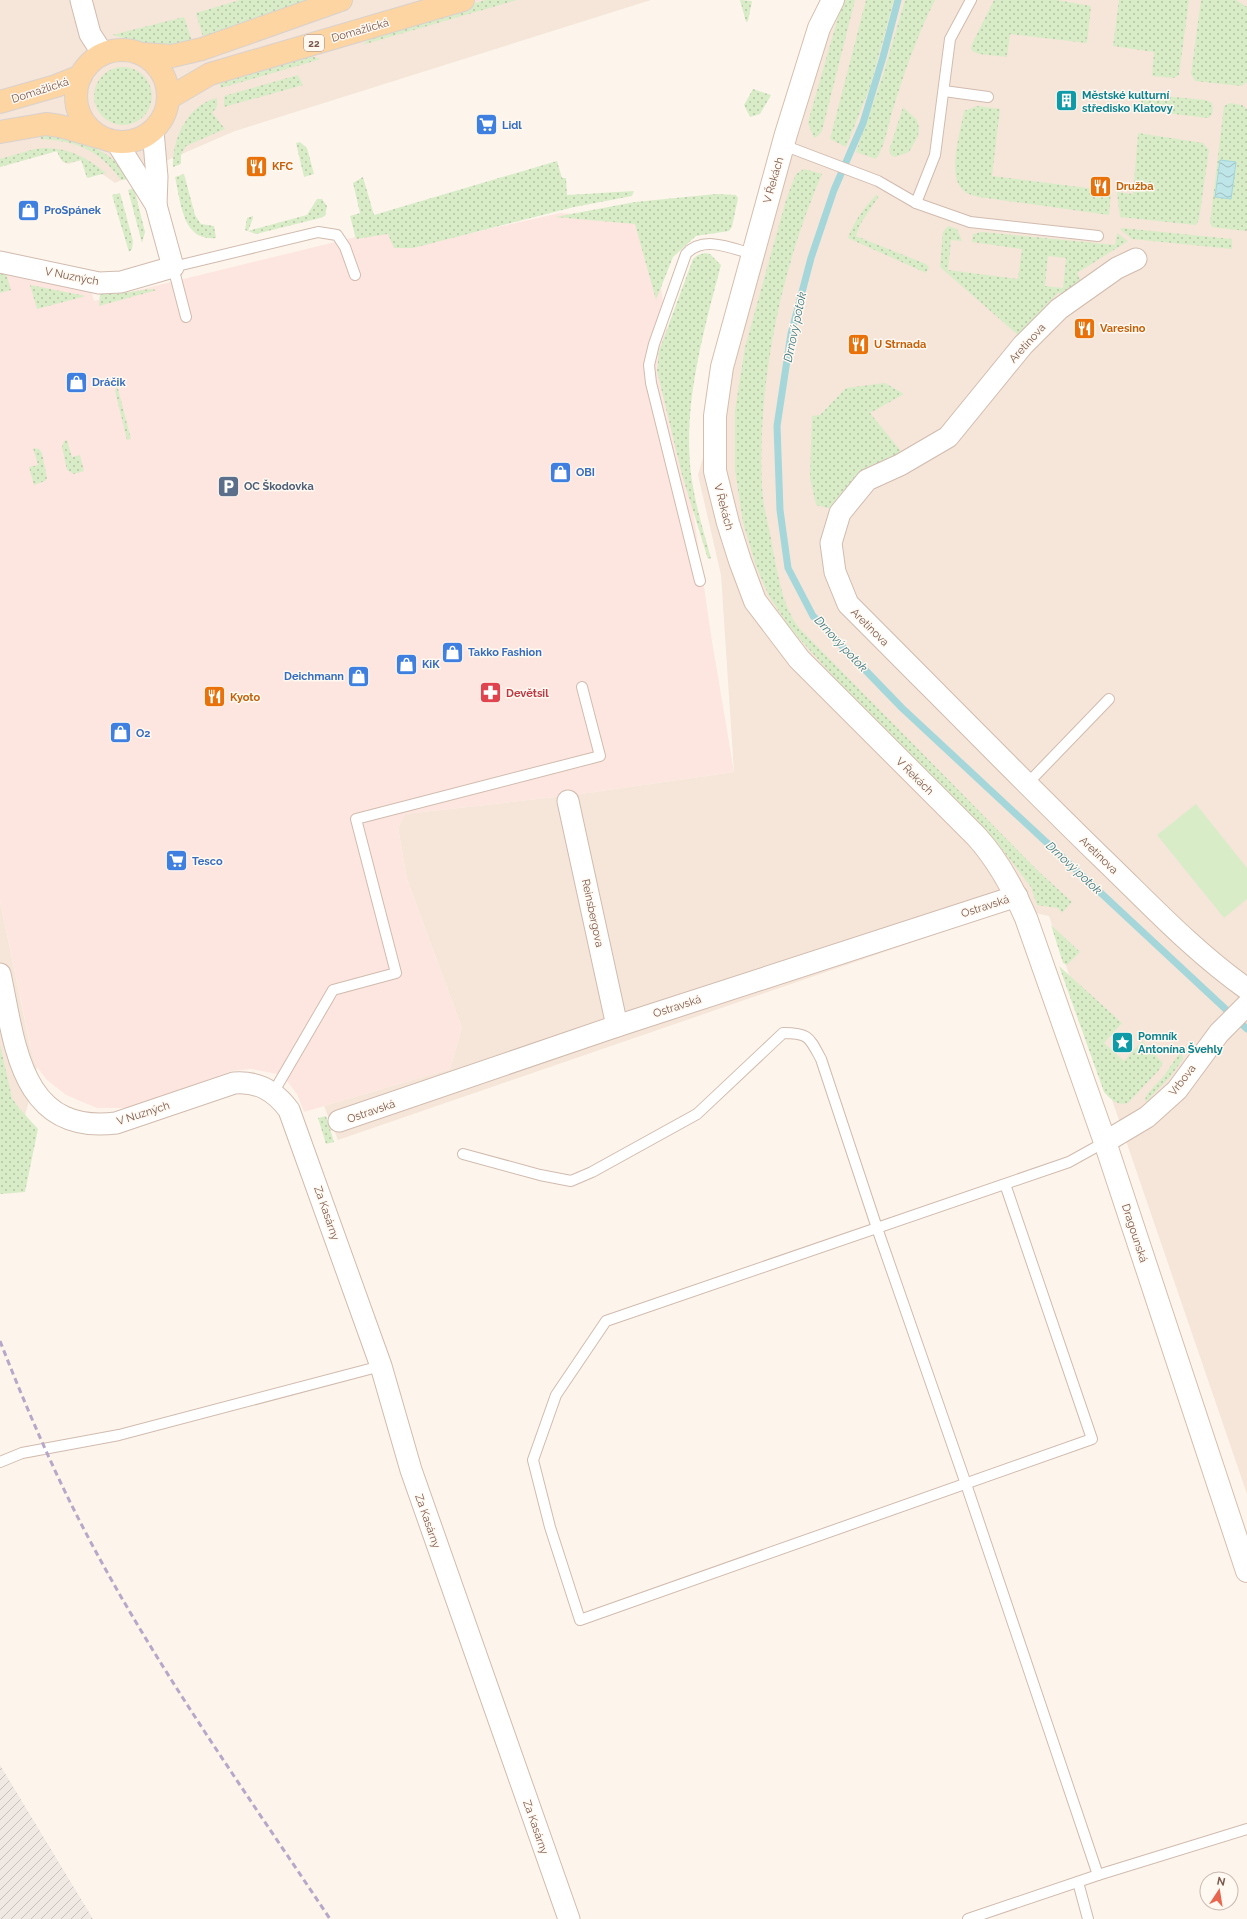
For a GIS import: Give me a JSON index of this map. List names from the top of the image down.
{
  "streets": {
    "main road": ["Domažlická", "22"],
    "street": [
      "V Řekách",
      "V Nuzných",
      "Aretinova",
      "Ostravská",
      "Reinsbergova",
      "Vrbova",
      "Za Kasárny",
      "Dragounská"
    ]
  },
  "crossings": [
    ["V Řekách", "Ostravská"],
    ["V Řekách", "Dragounská"],
    ["V Nuzných", "Za Kasárny"],
    ["Ostravská", "Reinsbergova"],
    ["Ostravská", "Dragounská"],
    ["Vrbova", "Dragounská"]
  ],
  "water": ["Drnový potok"],
  "places": {
    "building": ["Městské kulturní středisko Klatovy"],
    "supermarket": ["Lidl", "Tesco"],
    "restaurant": [
      "KFC",
      "Družba",
      "Varesino",
      "U Strnada",
      "Kyoto"
    ],
    "shop": [
      "ProSpánek",
      "Dráčik",
      "OBI",
      "Takko Fashion",
      "KiK",
      "Deichmann",
      "O2"
    ],
    "parking": ["OC Škodovka"],
    "pharmacy": ["Devětsil"],
    "place": ["Pomník Antonína Švehly"]
  },
  "north": "top"
}
